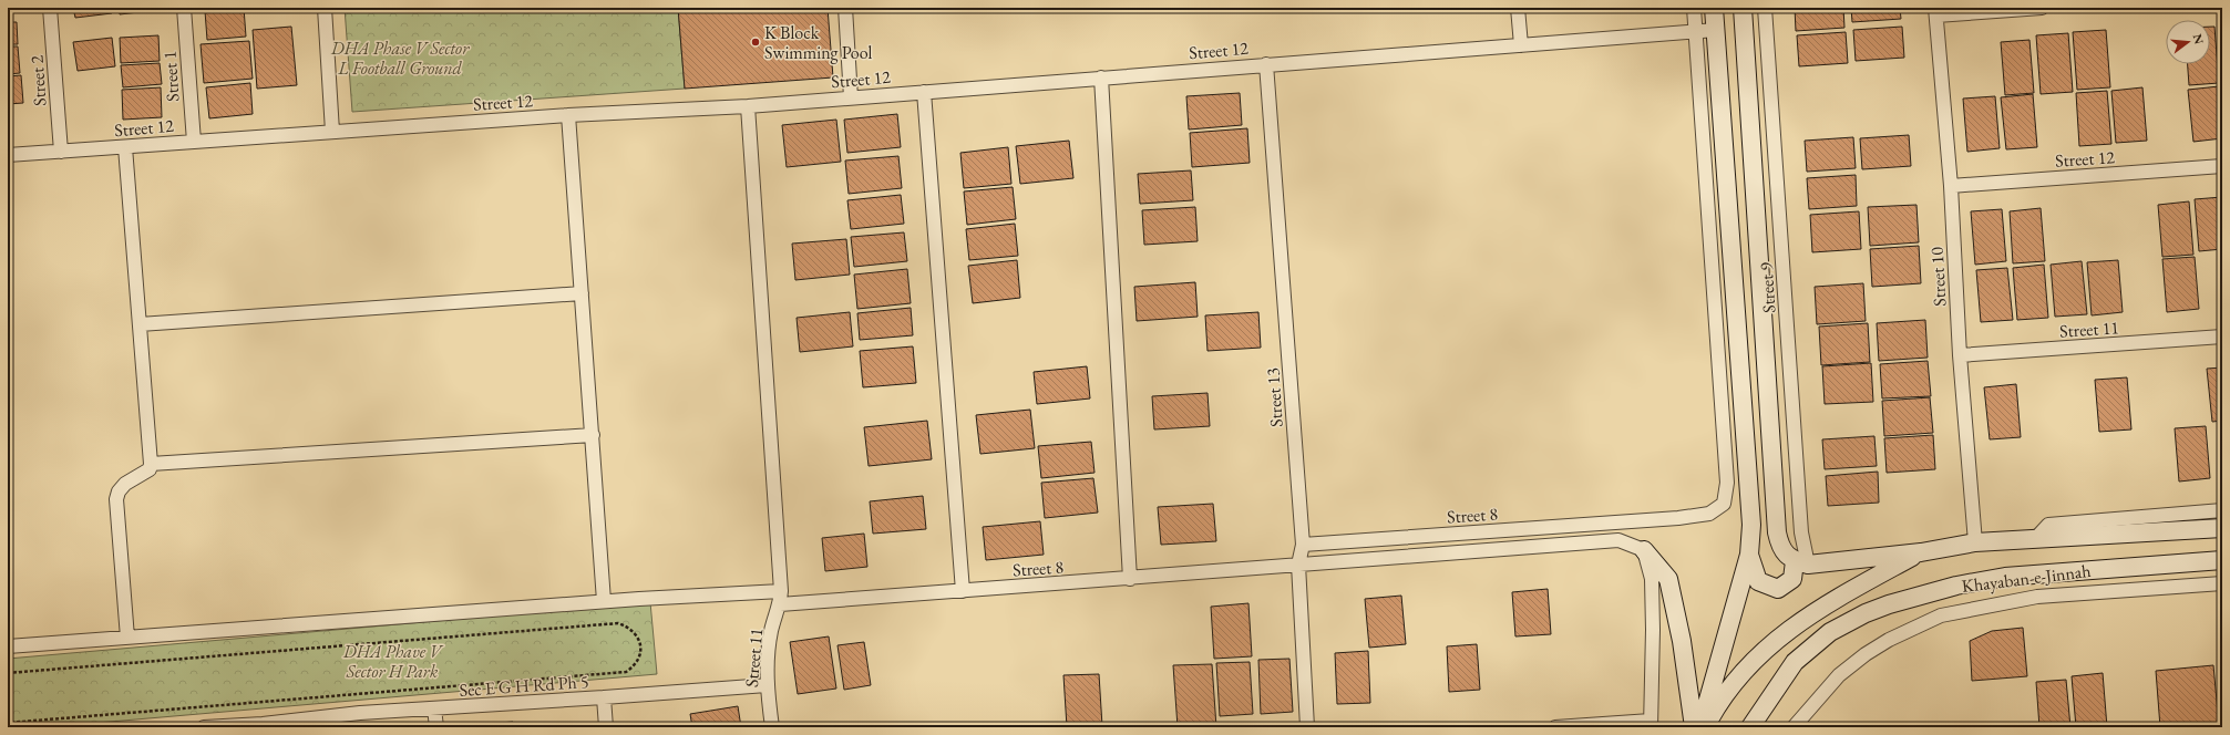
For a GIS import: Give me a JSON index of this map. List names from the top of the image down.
{
  "streets": {
    "main road": ["Khayaban-e-Jinnah"],
    "street": [
      "Street 12",
      "Street 1",
      "Street 2",
      "Street 10",
      "Street 9",
      "Street 11",
      "Street 13",
      "Street 8",
      "Sec E G H Rd Ph 5"
    ]
  },
  "crossings": [
    ["Street 12", "Street 1"],
    ["Street 12", "Street 2"],
    ["Street 12", "Street 10"],
    ["Street 12", "Street 11"],
    ["Street 12", "Street 13"],
    ["Street 12", "Street 8"],
    ["Street 10", "Street 11"],
    ["Street 10", "Khayaban-e-Jinnah"],
    ["Street 9", "Khayaban-e-Jinnah"],
    ["Street 11", "Street 8"],
    ["Street 11", "Sec E G H Rd Ph 5"],
    ["Street 13", "Street 8"]
  ],
  "parks": ["DHA Phase V Sector L Football Ground", "DHA Phave V Sector H Park"],
  "places": ["K Block Swimming Pool"],
  "north": "right"
}
